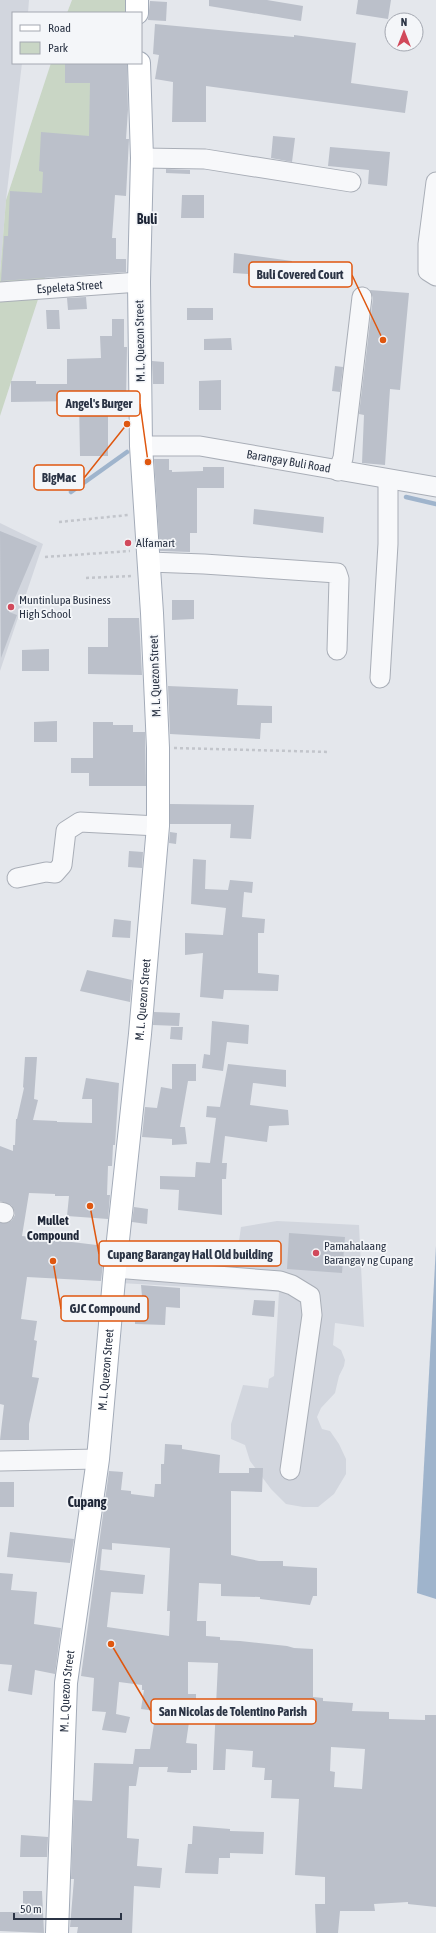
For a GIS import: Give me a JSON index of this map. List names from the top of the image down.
{
  "streets": {
    "main road": ["M. L. Quezon Street"],
    "street": ["Espeleta Street", "Barangay Buli Road"]
  },
  "crossings": [
    ["Espeleta Street", "M. L. Quezon Street"],
    ["M. L. Quezon Street", "Barangay Buli Road"]
  ],
  "districts": ["Buli", "Mullet Compound", "Cupang"],
  "places": [
    "Buli Covered Court",
    "BigMac",
    "Angel's Burger",
    "Alfamart",
    "Muntinlupa Business High School",
    "Cupang Barangay Hall Old building",
    "Pamahalaang Barangay ng Cupang",
    "GJC Compound",
    "San Nicolas de Tolentino Parish"
  ],
  "legend": ["Road", "Park"],
  "scale_bar": "50 m",
  "north": "top"
}
